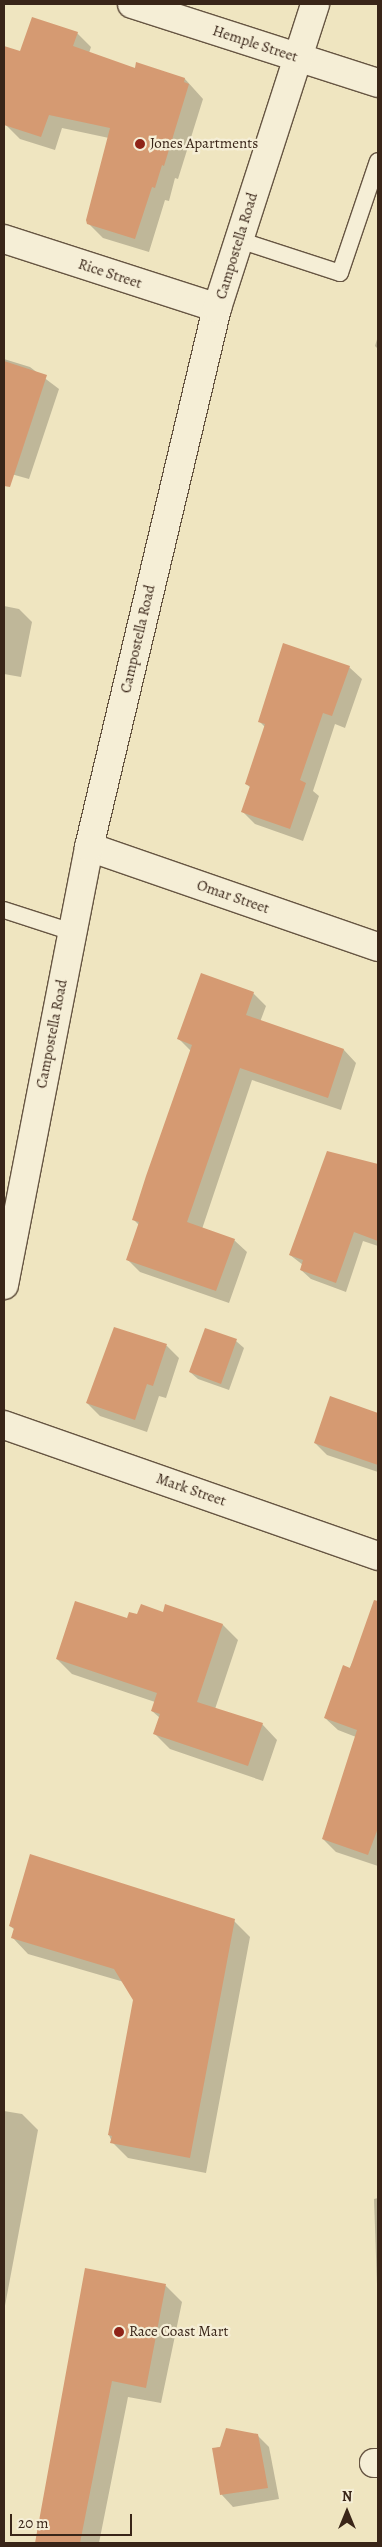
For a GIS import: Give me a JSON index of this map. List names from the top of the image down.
{
  "streets": {
    "main road": [
      "Hemple Street",
      "Campostella Road",
      "Rice Street",
      "Omar Street",
      "Mark Street"
    ]
  },
  "crossings": [
    ["Hemple Street", "Campostella Road"],
    ["Campostella Road", "Rice Street"],
    ["Campostella Road", "Omar Street"]
  ],
  "places": ["Jones Apartments", "Race Coast Mart"],
  "scale_bar": "20 m",
  "north": "top"
}
